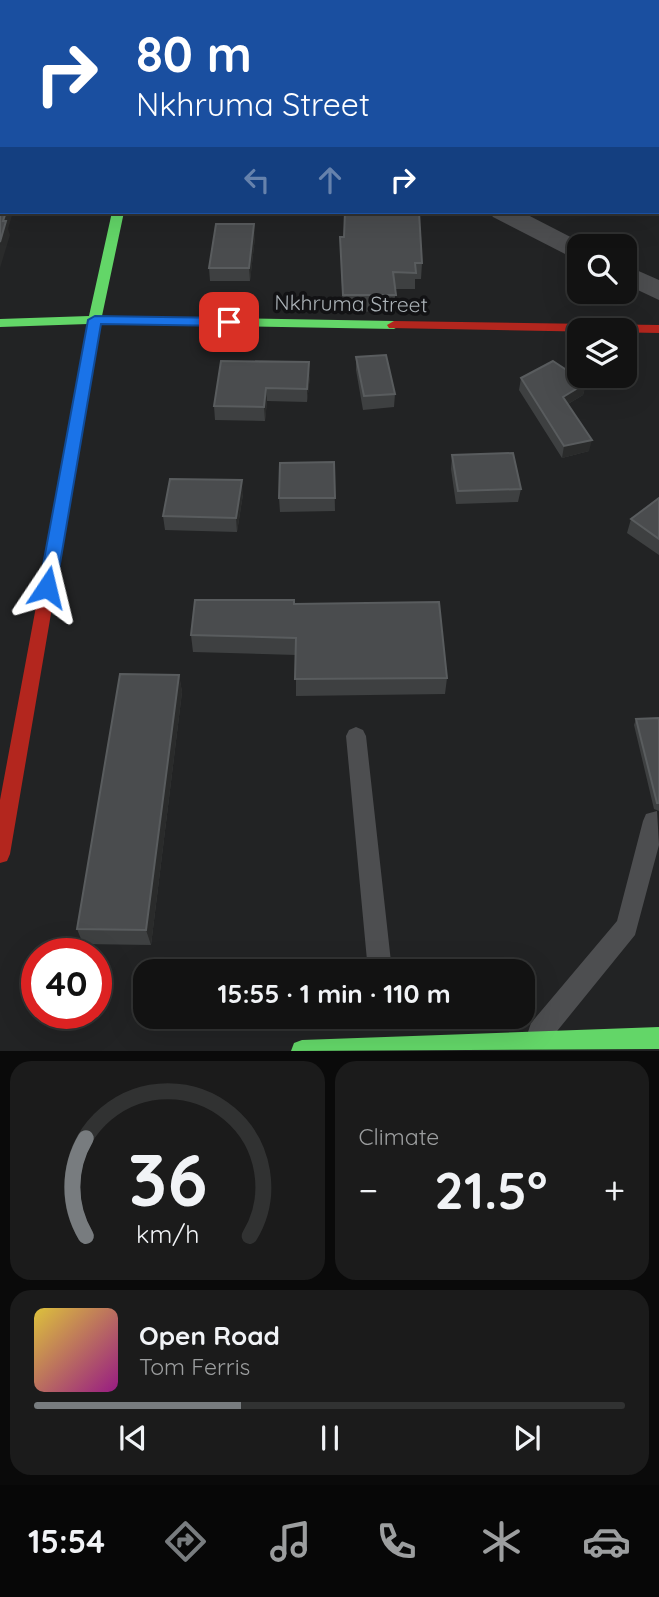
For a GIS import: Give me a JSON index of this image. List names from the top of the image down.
{
  "streets": {
    "main road": ["Nkhruma Street"]
  },
  "page": {
    "turn": ["80 m", "Nkhruma Street"],
    "limit": "40",
    "trip": "15:55 · 1 min · 110 m",
    "tile": "Climate",
    "heat": ["−", "21.5°", "+"],
    "song": ["Open Road", "Tom Ferris"],
    "tabs": "15:54",
    "gauge": ["36", "km/h"]
  }
}
